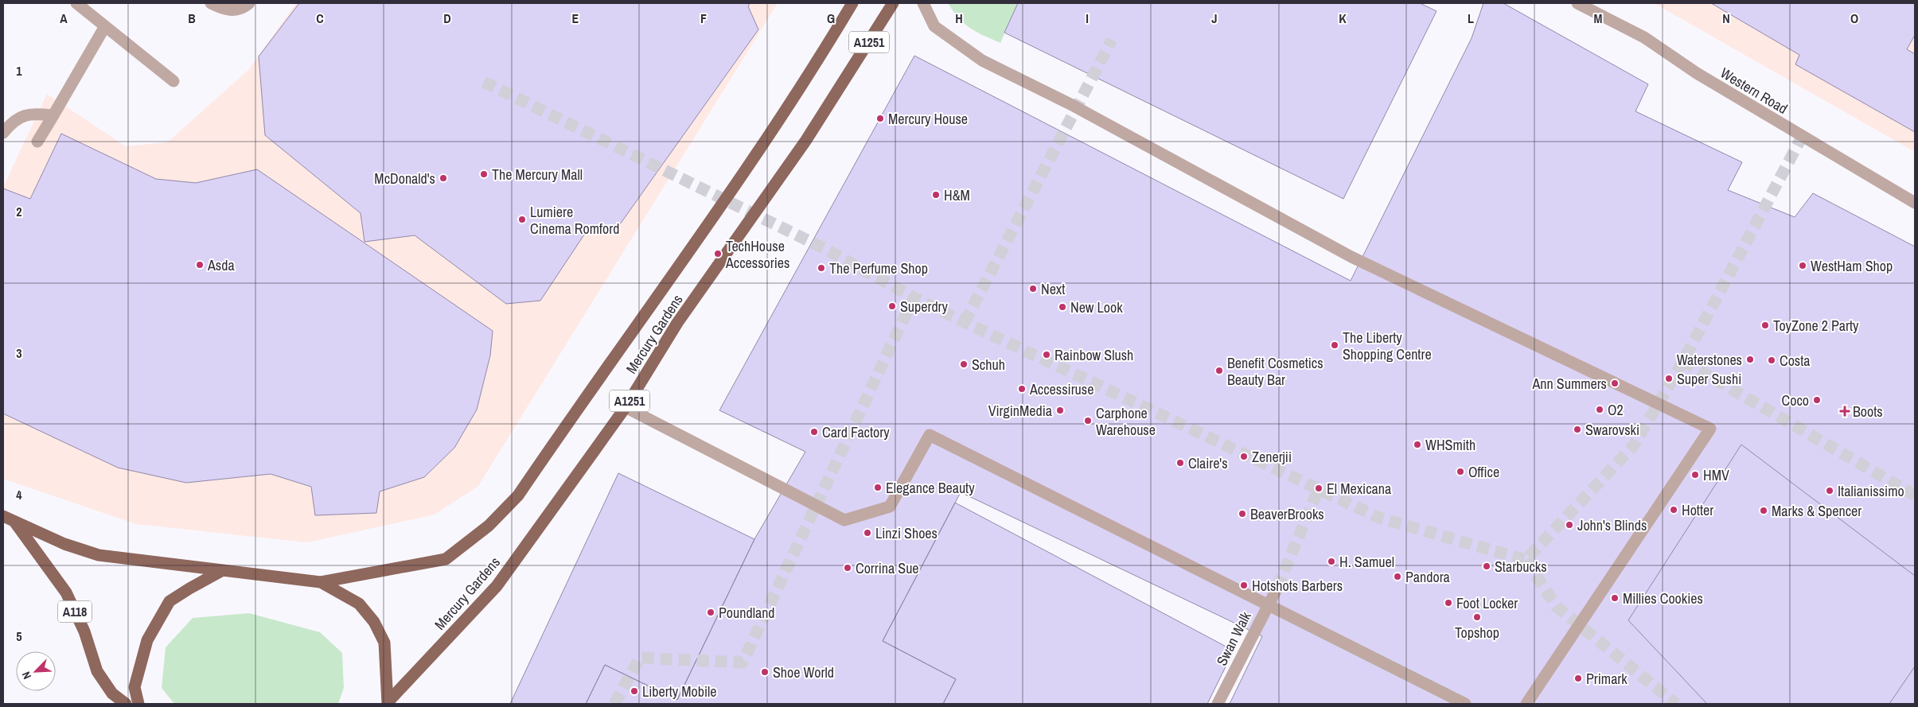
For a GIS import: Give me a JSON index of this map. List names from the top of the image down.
{
  "streets": {
    "main road": ["A1251", "Mercury Gardens", "A118"],
    "street": ["Western Road", "Swan Walk"]
  },
  "crossings": [
    ["Mercury Gardens", "A118"]
  ],
  "places": {
    "other": [
      "Mercury House",
      "The Mercury Mall",
      "McDonald's",
      "H&M",
      "Lumiere Cinema Romford",
      "TechHouse Accessories",
      "Asda",
      "WestHam Shop",
      "The Perfume Shop",
      "Next",
      "Superdry",
      "New Look",
      "ToyZone 2 Party",
      "The Liberty Shopping Centre",
      "Rainbow Slush",
      "Waterstones",
      "Costa",
      "Schuh",
      "Benefit Cosmetics Beauty Bar",
      "Super Sushi",
      "Ann Summers",
      "Accessiruse",
      "Coco",
      "O2",
      "VirginMedia",
      "Carphone Warehouse",
      "Swarovski",
      "Card Factory",
      "WHSmith",
      "Zenerjii",
      "Claire's",
      "Office",
      "HMV",
      "Elegance Beauty",
      "El Mexicana",
      "Italianissimo",
      "Hotter",
      "Marks & Spencer",
      "BeaverBrooks",
      "John's Blinds",
      "Linzi Shoes",
      "H. Samuel",
      "Starbucks",
      "Corrina Sue",
      "Pandora",
      "Hotshots Barbers",
      "Millies Cookies",
      "Foot Locker",
      "Poundland",
      "Topshop",
      "Shoe World",
      "Primark",
      "Liberty Mobile"
    ],
    "health": ["Boots"]
  },
  "north": "bottom left",
  "grid": {
    "columns": [
      "A",
      "B",
      "C",
      "D",
      "E",
      "F",
      "G",
      "H",
      "I",
      "J",
      "K",
      "L",
      "M",
      "N",
      "O"
    ],
    "rows": [
      "1",
      "2",
      "3",
      "4",
      "5"
    ]
  }
}
